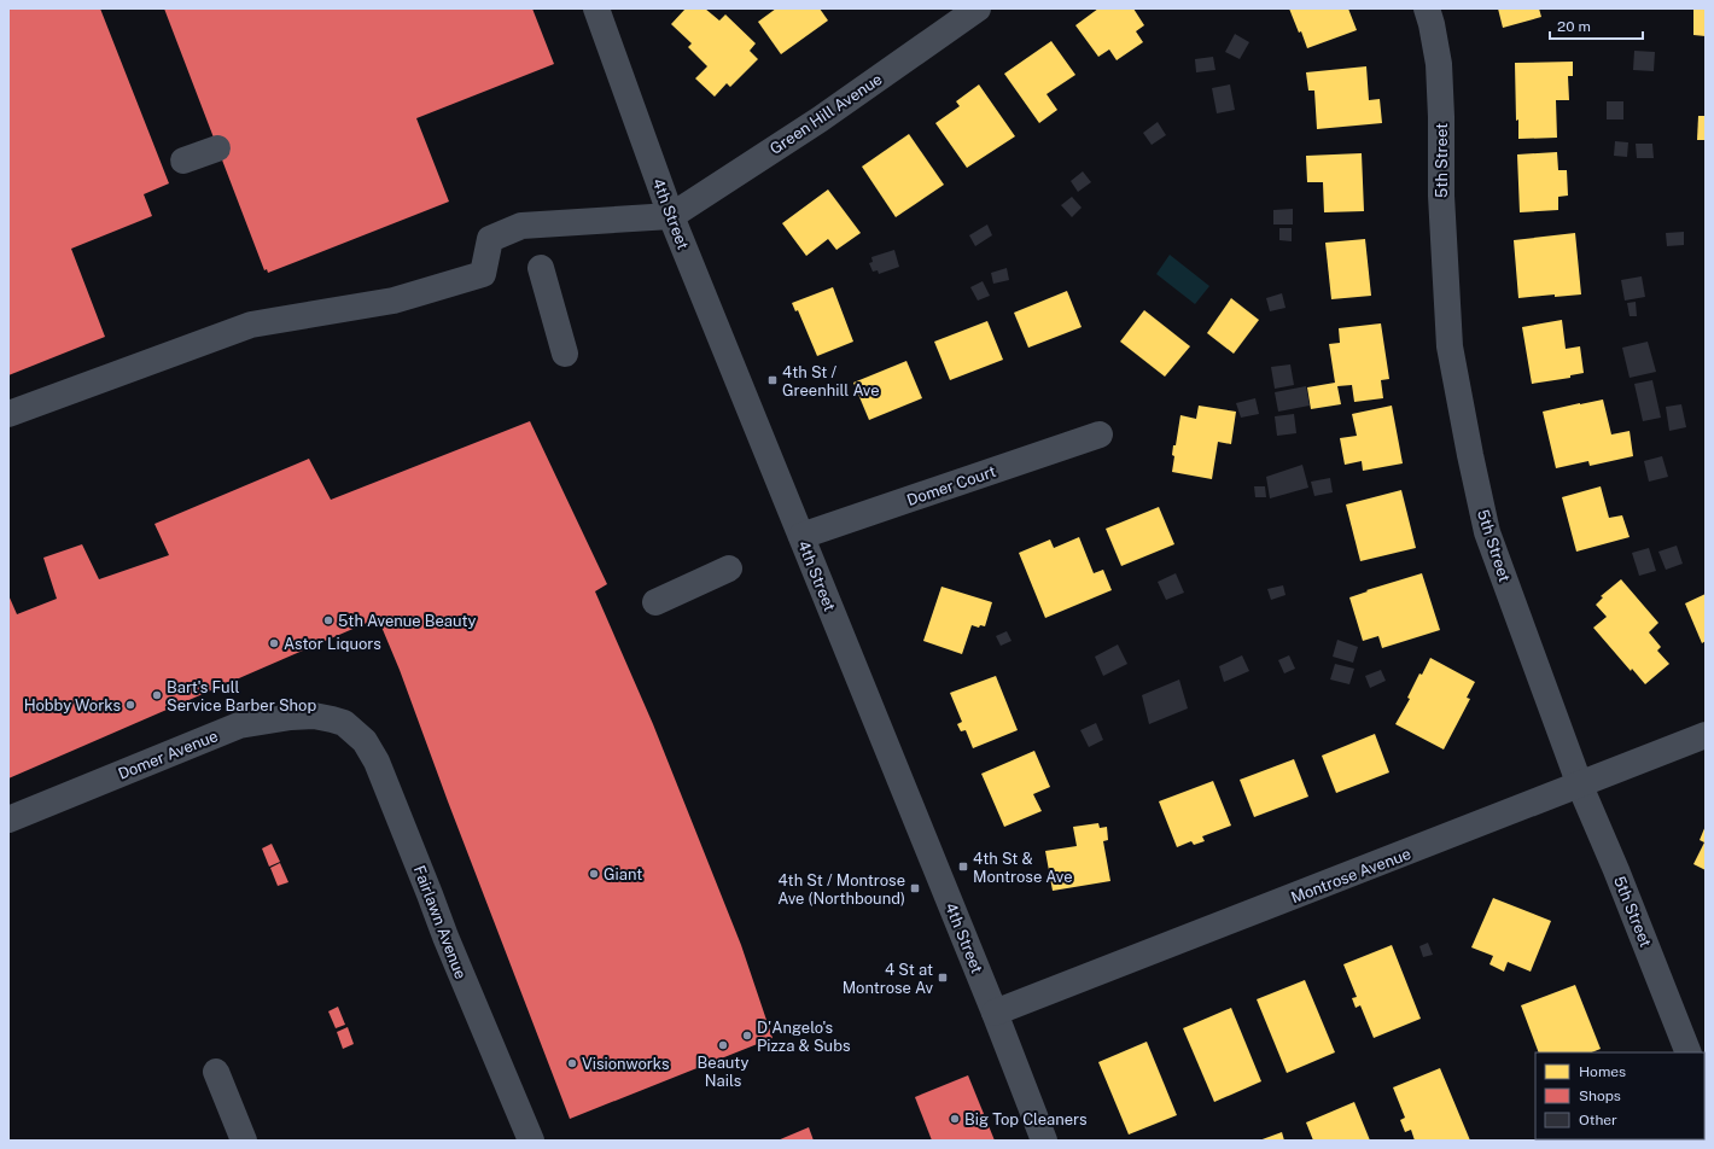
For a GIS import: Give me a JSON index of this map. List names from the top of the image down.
{
  "streets": {
    "street": [
      "Green Hill Avenue",
      "5th Street",
      "4th Street",
      "Domer Court",
      "Domer Avenue",
      "Montrose Avenue",
      "Fairlawn Avenue"
    ]
  },
  "crossings": [
    ["Green Hill Avenue", "4th Street"],
    ["5th Street", "Montrose Avenue"],
    ["4th Street", "Domer Court"],
    ["4th Street", "Montrose Avenue"],
    ["Domer Avenue", "Fairlawn Avenue"]
  ],
  "places": {
    "transit": [
      "4th St / Greenhill Ave",
      "4th St & Montrose Ave",
      "4th St / Montrose Ave (Northbound)",
      "4 St at Montrose Av"
    ],
    "other": [
      "5th Avenue Beauty",
      "Astor Liquors",
      "Bart's Full Service Barber Shop",
      "Hobby Works",
      "Giant",
      "D'Angelo's Pizza & Subs",
      "Beauty Nails",
      "Visionworks",
      "Big Top Cleaners"
    ]
  },
  "legend": ["Homes", "Shops", "Other"],
  "scale_bar": "20 m"
}
